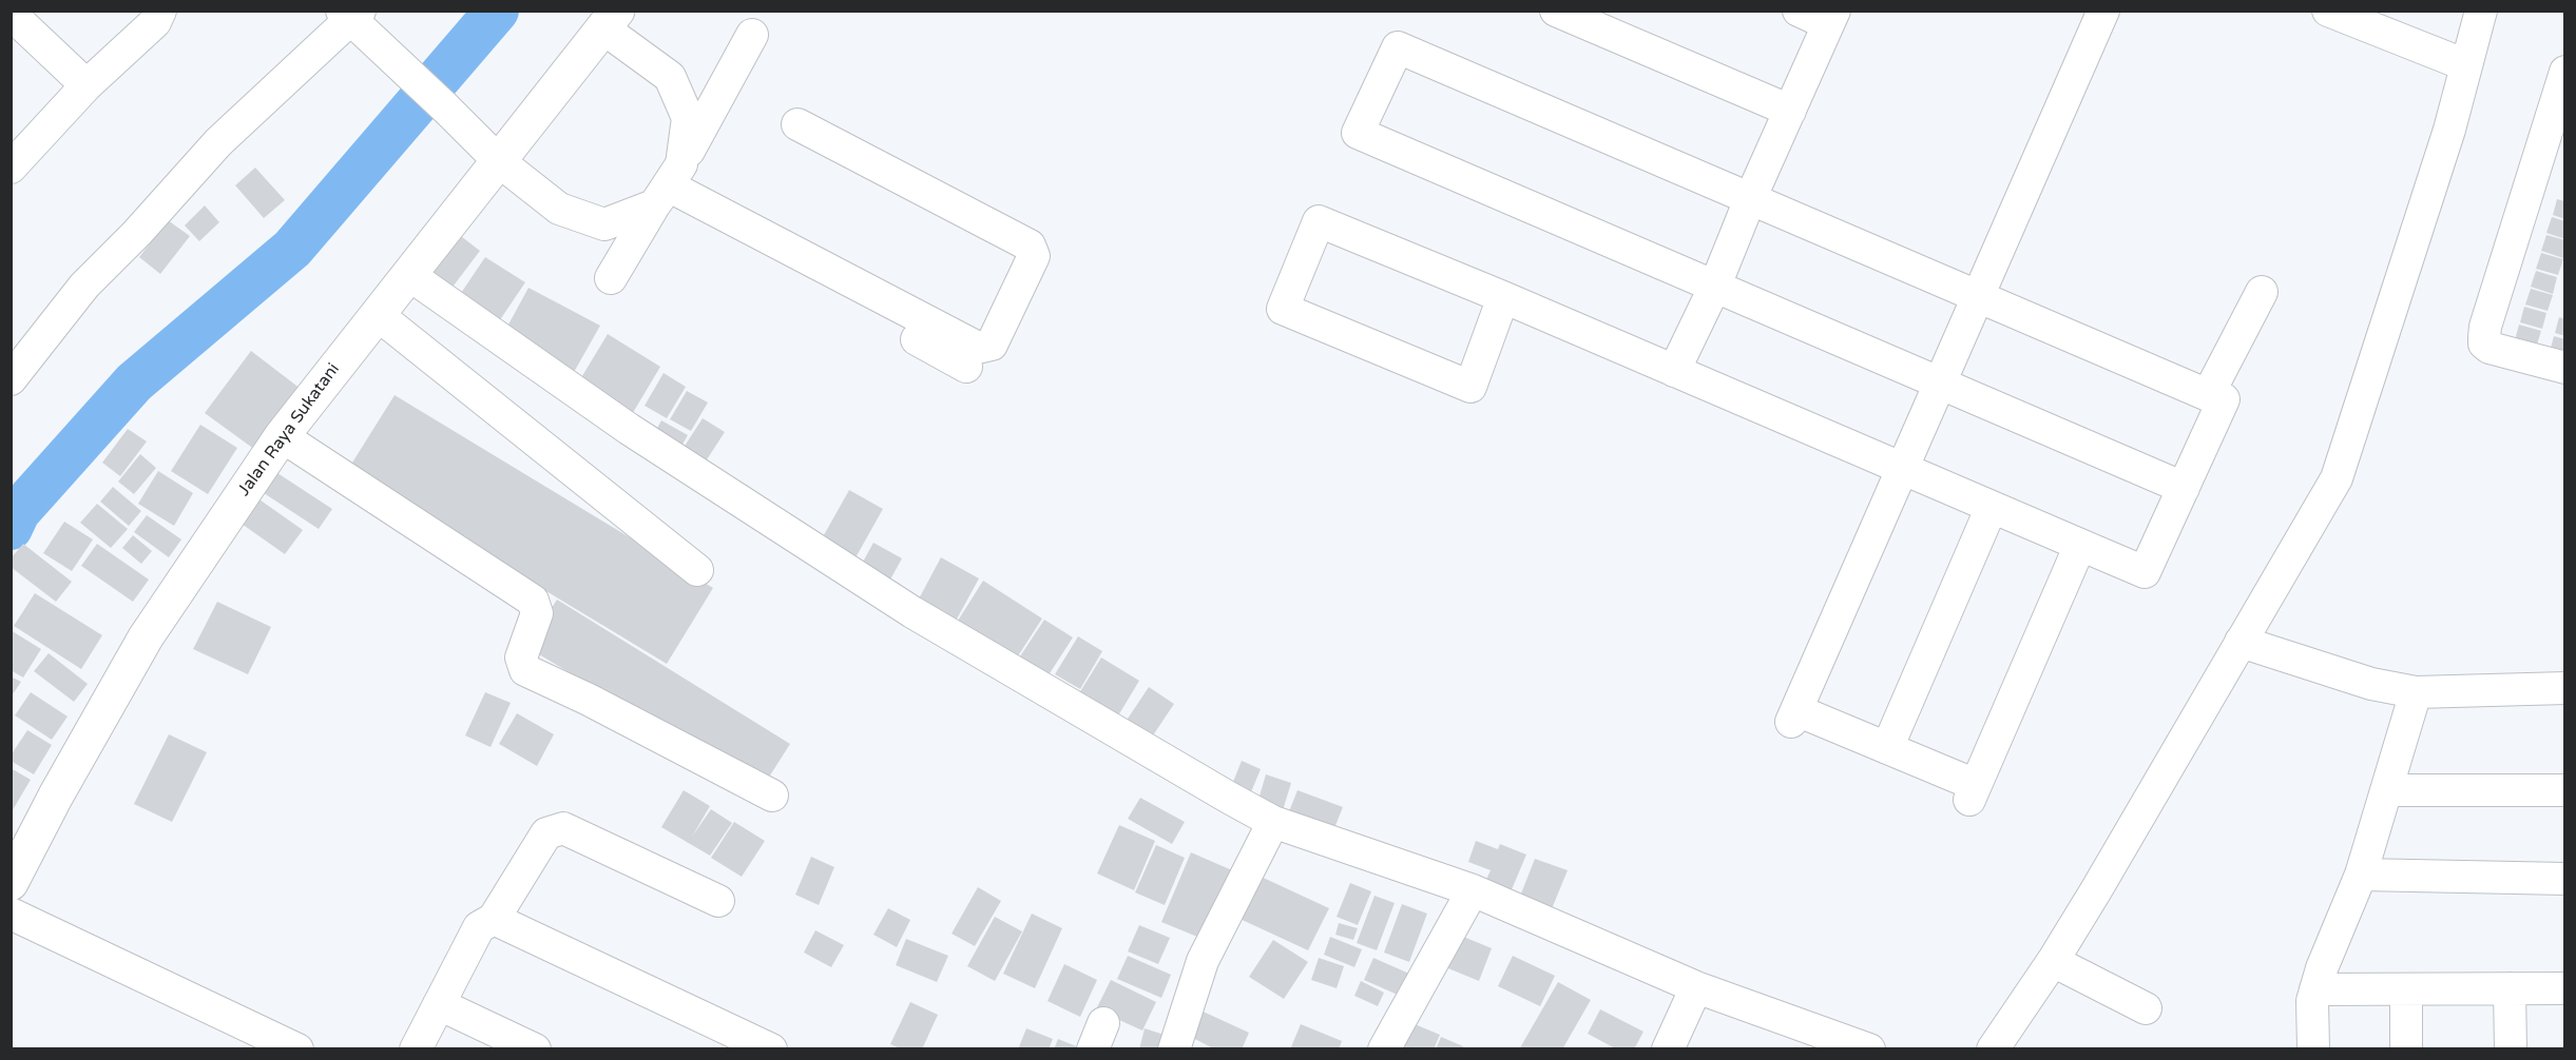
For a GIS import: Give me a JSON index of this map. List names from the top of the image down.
{
  "streets": {
    "main road": ["Jalan Raya Sukatani"]
  }
}
